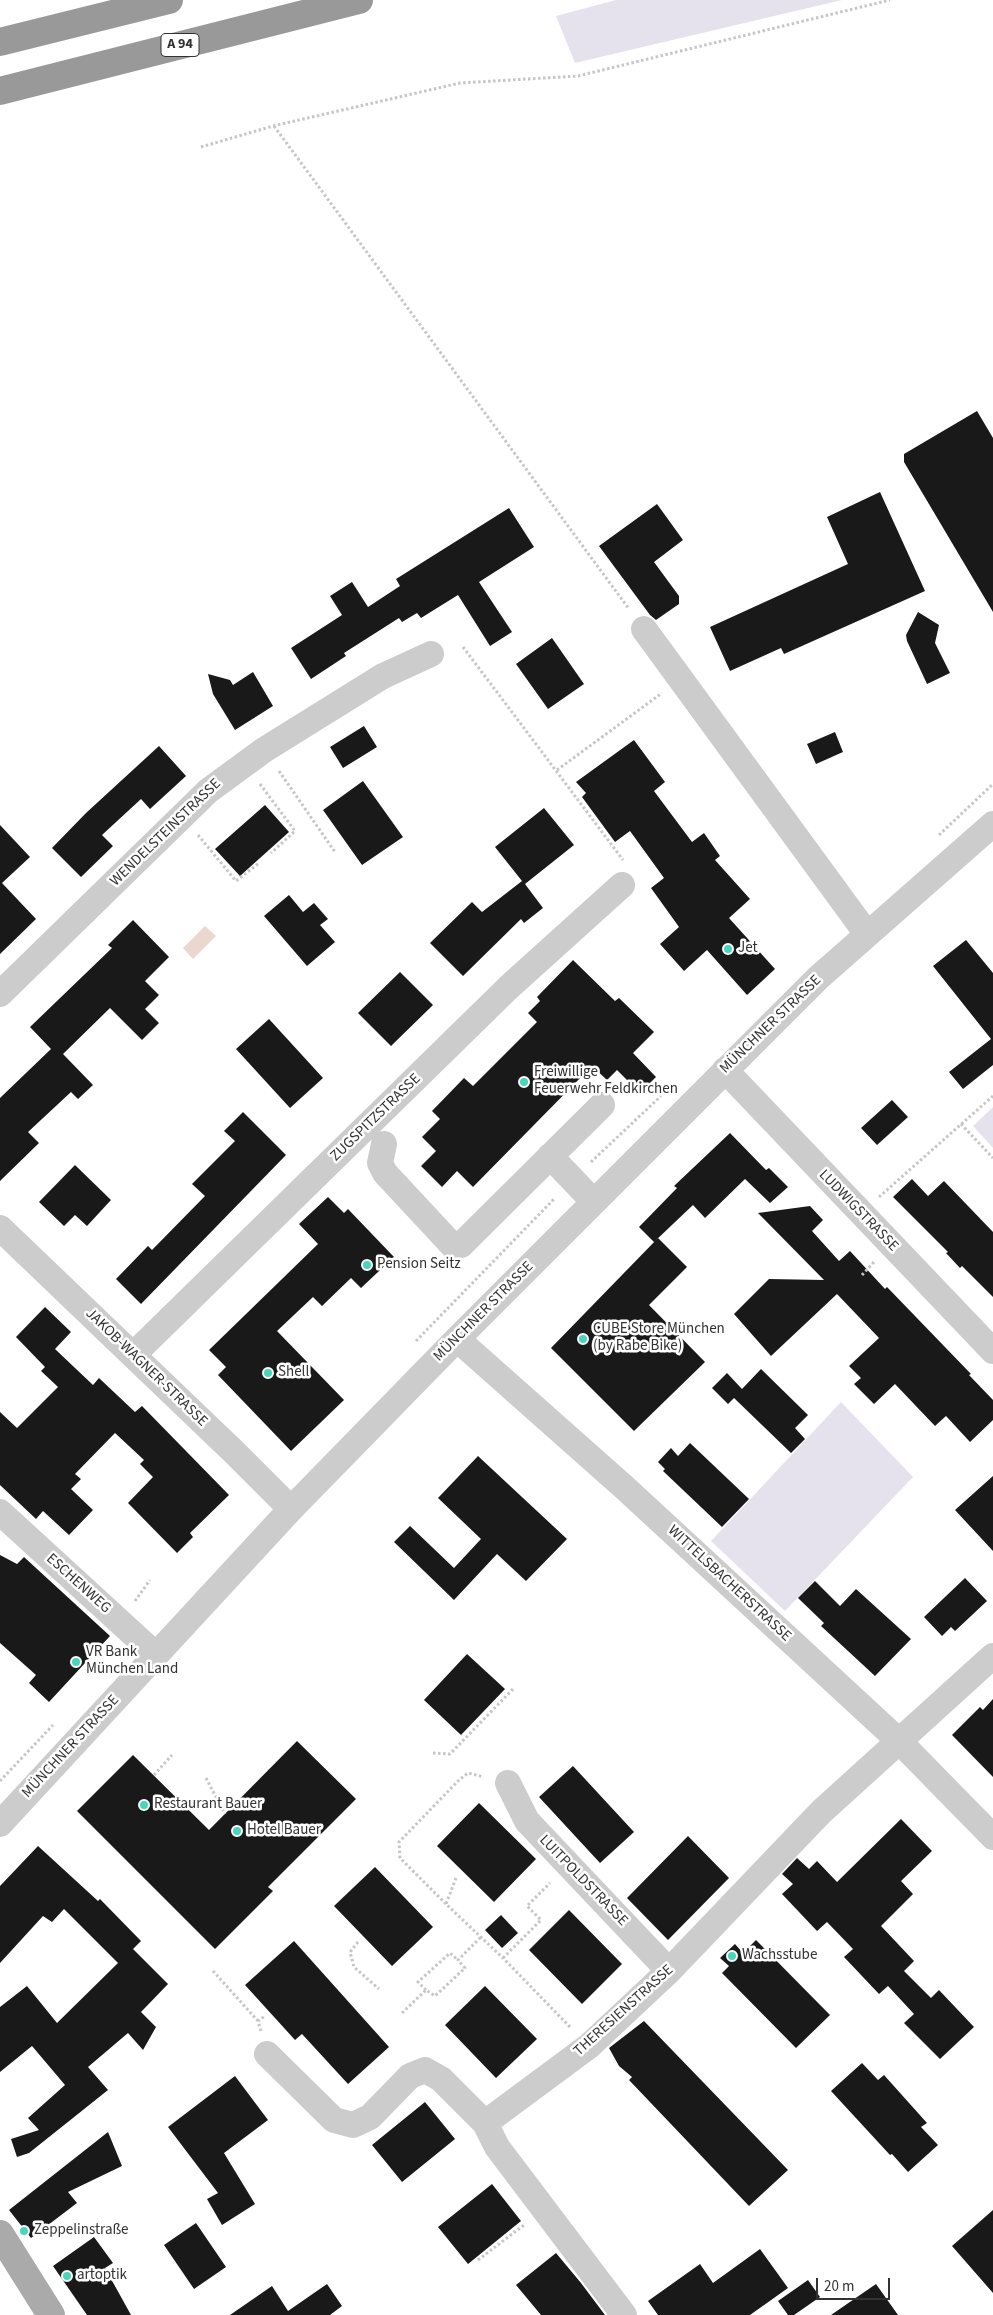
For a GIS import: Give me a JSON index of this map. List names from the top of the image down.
{
  "streets": {
    "highway": ["A 94"],
    "street": [
      "WENDELSTEINSTRASSE",
      "MÜNCHNER STRASSE",
      "ZUGSPITZSTRASSE",
      "LUDWIGSTRASSE",
      "JAKOB-WAGNER-STRASSE",
      "ESCHENWEG",
      "WITTELSBACHERSTRASSE",
      "LUITPOLDSTRASSE",
      "THERESIENSTRASSE"
    ]
  },
  "crossings": [
    ["MÜNCHNER STRASSE", "LUDWIGSTRASSE"],
    ["MÜNCHNER STRASSE", "JAKOB-WAGNER-STRASSE"],
    ["MÜNCHNER STRASSE", "ESCHENWEG"],
    ["MÜNCHNER STRASSE", "WITTELSBACHERSTRASSE"],
    ["ZUGSPITZSTRASSE", "JAKOB-WAGNER-STRASSE"],
    ["WITTELSBACHERSTRASSE", "THERESIENSTRASSE"],
    ["LUITPOLDSTRASSE", "THERESIENSTRASSE"]
  ],
  "places": [
    "Jet",
    "Freiwillige Feuerwehr Feldkirchen",
    "Pension Seitz",
    "CUBE Store München (by Rabe Bike)",
    "Shell",
    "VR Bank München Land",
    "Restaurant Bauer",
    "Hotel Bauer",
    "Wachsstube",
    "Zeppelinstraße",
    "artoptik"
  ],
  "scale_bar": "20 m"
}
